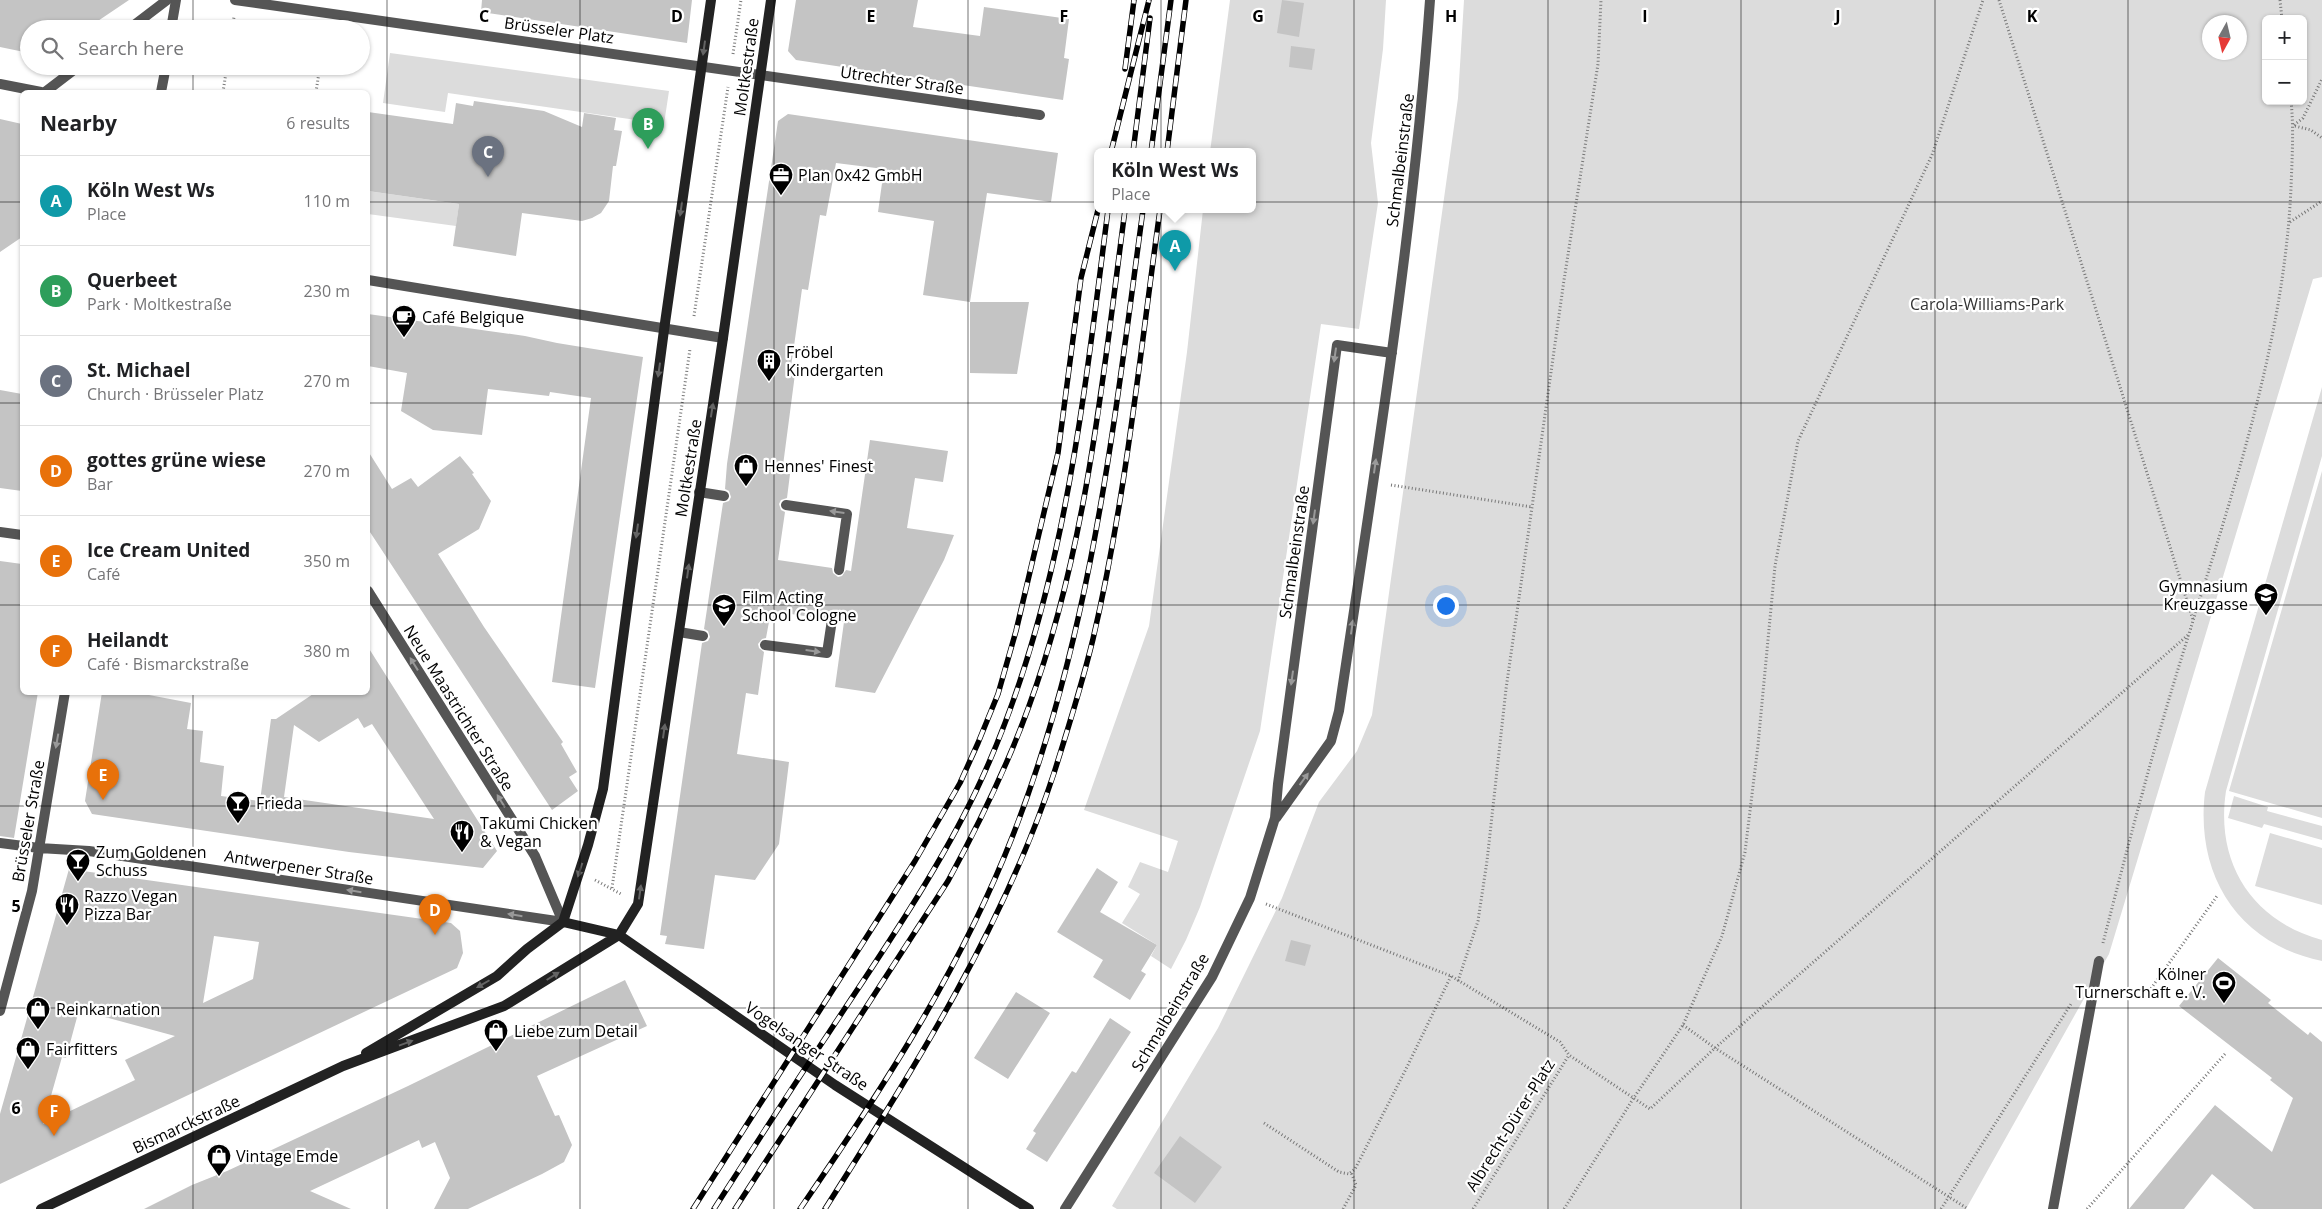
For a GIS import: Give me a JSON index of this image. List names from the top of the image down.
{
  "streets": {
    "street": [
      "Brüsseler Platz",
      "Moltkestraße",
      "Utrechter Straße",
      "Schmalbeinstraße",
      "Neue Maastrichter Straße",
      "Brüsseler Straße",
      "Antwerpener Straße",
      "Vogelsanger Straße",
      "Bismarckstraße"
    ],
    "path": ["Albrecht-Dürer-Platz"]
  },
  "crossings": [
    ["Brüsseler Platz", "Moltkestraße"],
    ["Brüsseler Platz", "Utrechter Straße"],
    ["Moltkestraße", "Utrechter Straße"],
    ["Moltkestraße", "Vogelsanger Straße"],
    ["Moltkestraße", "Bismarckstraße"],
    ["Neue Maastrichter Straße", "Antwerpener Straße"],
    ["Neue Maastrichter Straße", "Vogelsanger Straße"],
    ["Neue Maastrichter Straße", "Bismarckstraße"],
    ["Brüsseler Straße", "Antwerpener Straße"],
    ["Antwerpener Straße", "Vogelsanger Straße"],
    ["Antwerpener Straße", "Bismarckstraße"],
    ["Vogelsanger Straße", "Bismarckstraße"]
  ],
  "one_way": ["Neue Maastrichter Straße", "Brüsseler Straße", "Antwerpener Straße"],
  "parks": ["Carola-Williams-Park"],
  "places": {
    "office": ["Plan 0x42 GmbH"],
    "cafe": ["Café Belgique"],
    "building": ["Fröbel Kindergarten"],
    "shop": [
      "Hennes' Finest",
      "Reinkarnation",
      "Liebe zum Detail",
      "Fairfitters",
      "Vintage Emde"
    ],
    "school or university": ["Gymnasium Kreuzgasse", "Film Acting School Cologne"],
    "bar": ["Frieda", "Zum Goldenen Schuss"],
    "restaurant": ["Takumi Chicken & Vegan", "Razzo Vegan Pizza Bar"],
    "sports": ["Kölner Turnerschaft e. V."]
  },
  "north": "bottom",
  "page": {
    "map_buttons": ["+", "−"],
    "search": "Search here",
    "heading": ["Nearby", "6 results"],
    "pins": [
      "B",
      "C",
      "A",
      "E",
      "D",
      "F"
    ],
    "popup": ["Köln West Ws", "Place"],
    "list": [
      {
        "mark": "A",
        "name": "Köln West Ws",
        "note": "Place",
        "value": "110 m"
      },
      {
        "mark": "B",
        "name": "Querbeet",
        "note": "Park · Moltkestraße",
        "value": "230 m"
      },
      {
        "mark": "C",
        "name": "St. Michael",
        "note": "Church · Brüsseler Platz",
        "value": "270 m"
      },
      {
        "mark": "D",
        "name": "gottes grüne wiese",
        "note": "Bar",
        "value": "270 m"
      },
      {
        "mark": "E",
        "name": "Ice Cream United",
        "note": "Café",
        "value": "350 m"
      },
      {
        "mark": "F",
        "name": "Heilandt",
        "note": "Café · Bismarckstraße",
        "value": "380 m"
      }
    ]
  },
  "grid": {
    "columns": [
      "C",
      "D",
      "E",
      "F",
      "G",
      "H",
      "I",
      "J",
      "K"
    ],
    "rows": ["5", "6"]
  }
}
